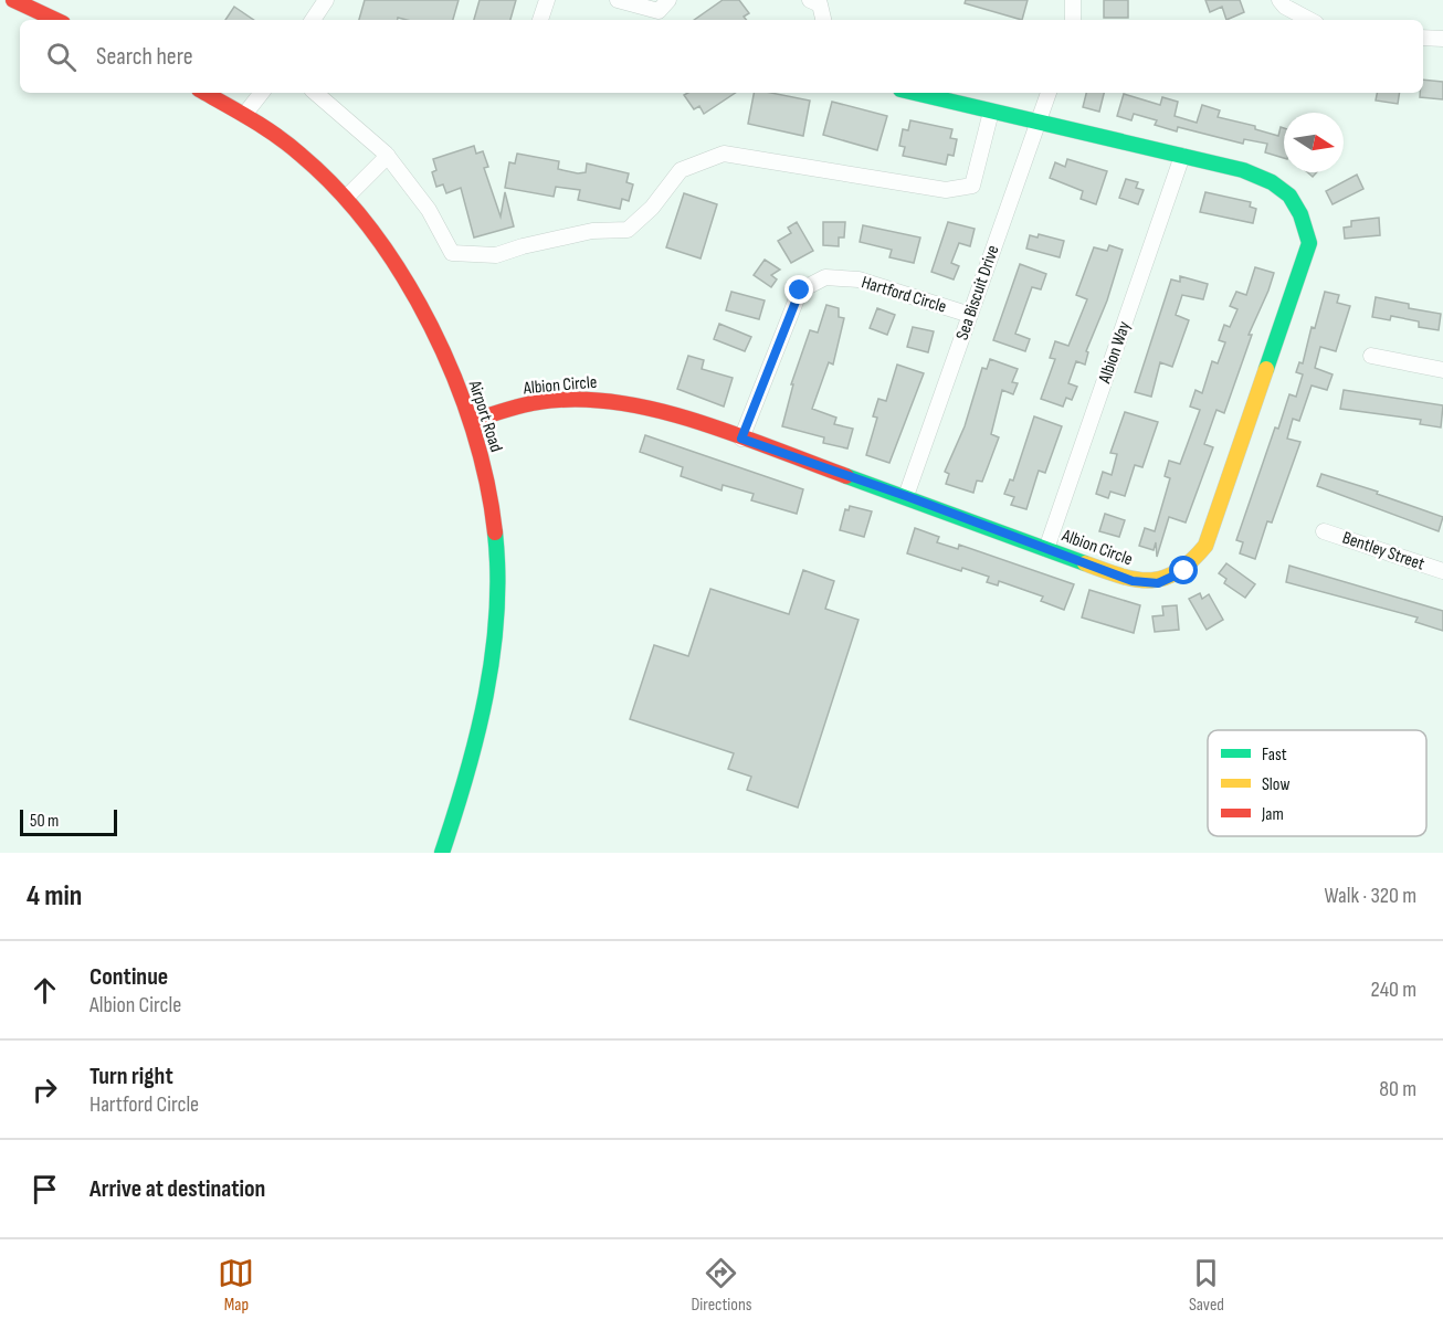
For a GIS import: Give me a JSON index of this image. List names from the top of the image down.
{
  "streets": {
    "main road": ["Albion Circle", "Airport Road"],
    "street": [
      "Sea Biscuit Drive",
      "Hartford Circle",
      "Albion Way",
      "Bentley Street"
    ]
  },
  "crossings": [
    ["Sea Biscuit Drive", "Hartford Circle"],
    ["Sea Biscuit Drive", "Albion Circle"],
    ["Hartford Circle", "Albion Circle"],
    ["Albion Way", "Albion Circle"],
    ["Albion Circle", "Airport Road"]
  ],
  "legend": ["Fast", "Slow", "Jam"],
  "scale_bar": "50 m",
  "north": "right",
  "page": {
    "search": "Search here",
    "scale": "50 m",
    "heading": ["4 min", "Walk · 320 m"],
    "list": [
      ["Continue", "Albion Circle", "240 m"],
      ["Turn right", "Hartford Circle", "80 m"],
      "Arrive at destination"
    ],
    "nav": ["Map", "Directions", "Saved"]
  }
}
